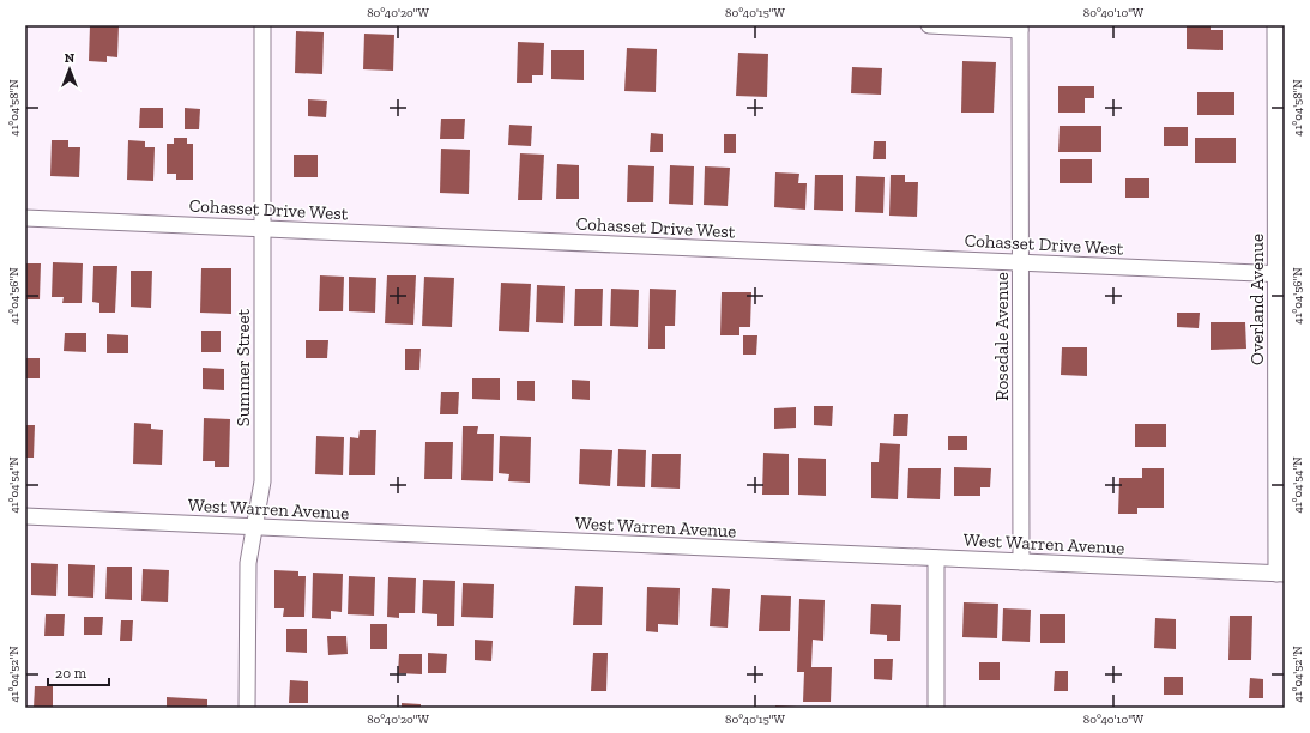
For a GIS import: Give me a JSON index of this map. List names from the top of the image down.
{
  "streets": {
    "street": [
      "Cohasset Drive West",
      "Overland Avenue",
      "Rosedale Avenue",
      "Summer Street",
      "West Warren Avenue"
    ]
  },
  "crossings": [
    ["Cohasset Drive West", "Overland Avenue"],
    ["Cohasset Drive West", "Rosedale Avenue"],
    ["Cohasset Drive West", "Summer Street"],
    ["Overland Avenue", "West Warren Avenue"],
    ["Rosedale Avenue", "West Warren Avenue"],
    ["Summer Street", "West Warren Avenue"]
  ],
  "scale_bar": "20 m",
  "north": "top",
  "coordinates": [
    "80°40'20\"W",
    "80°40'15\"W",
    "80°40'10\"W",
    "41°04'58\"N",
    "41°04'56\"N",
    "41°04'54\"N",
    "41°04'52\"N"
  ]
}
